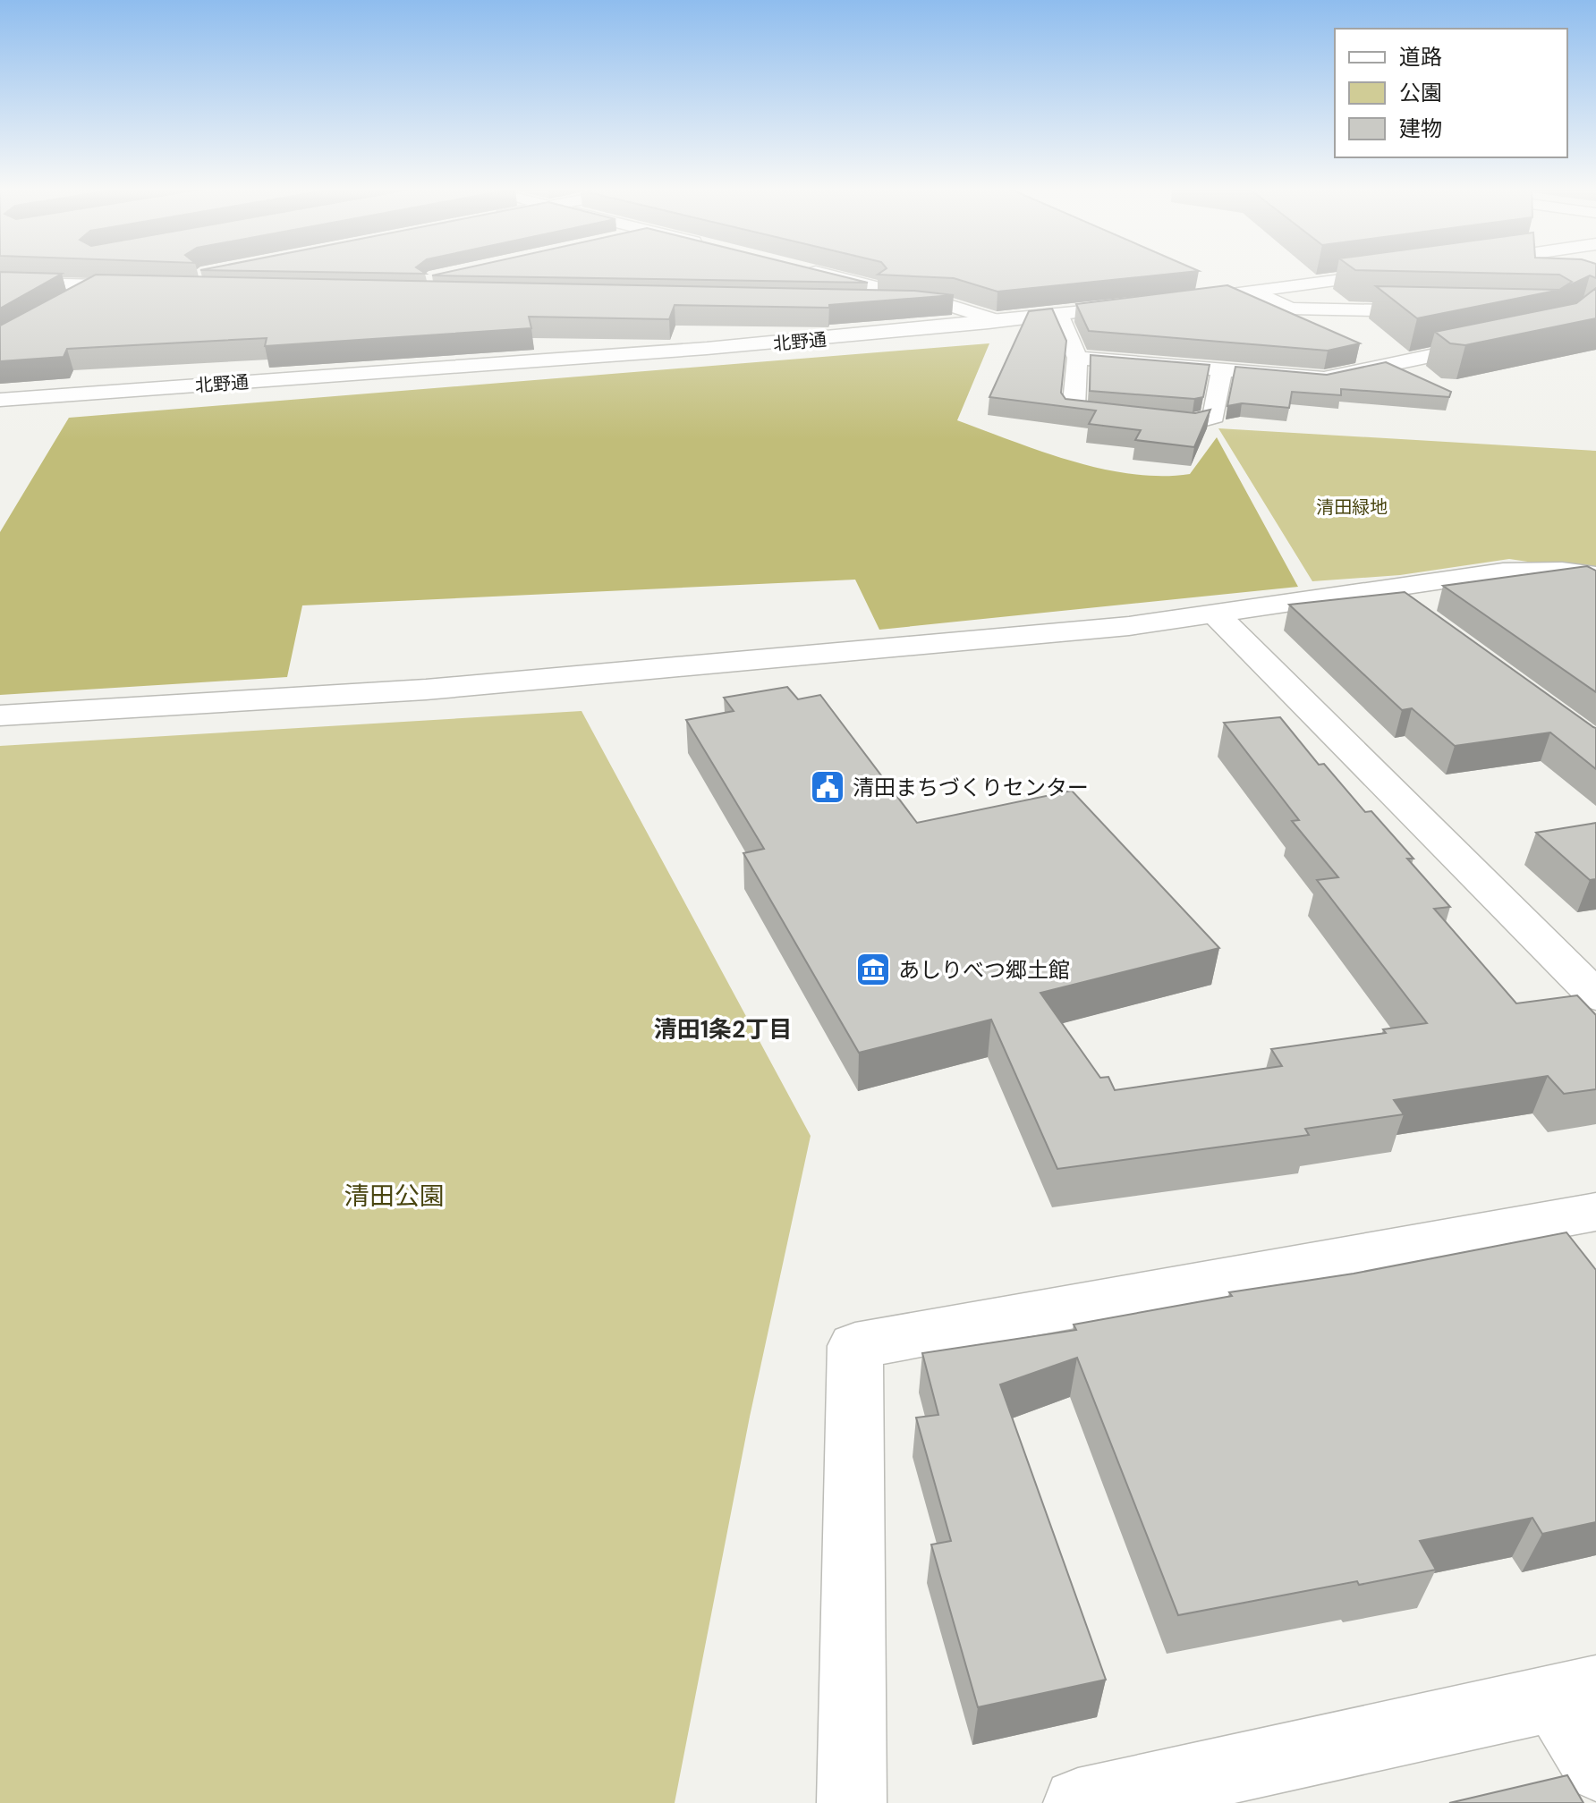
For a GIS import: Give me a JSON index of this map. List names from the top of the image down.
{
  "streets": {
    "street": ["北野通"]
  },
  "districts": ["清田1条2丁目"],
  "parks": ["清田緑地", "清田公園"],
  "places": {
    "public building": ["清田まちづくりセンター"],
    "museum": ["あしりべつ郷土館"]
  },
  "legend": ["道路", "公園", "建物"]
}
